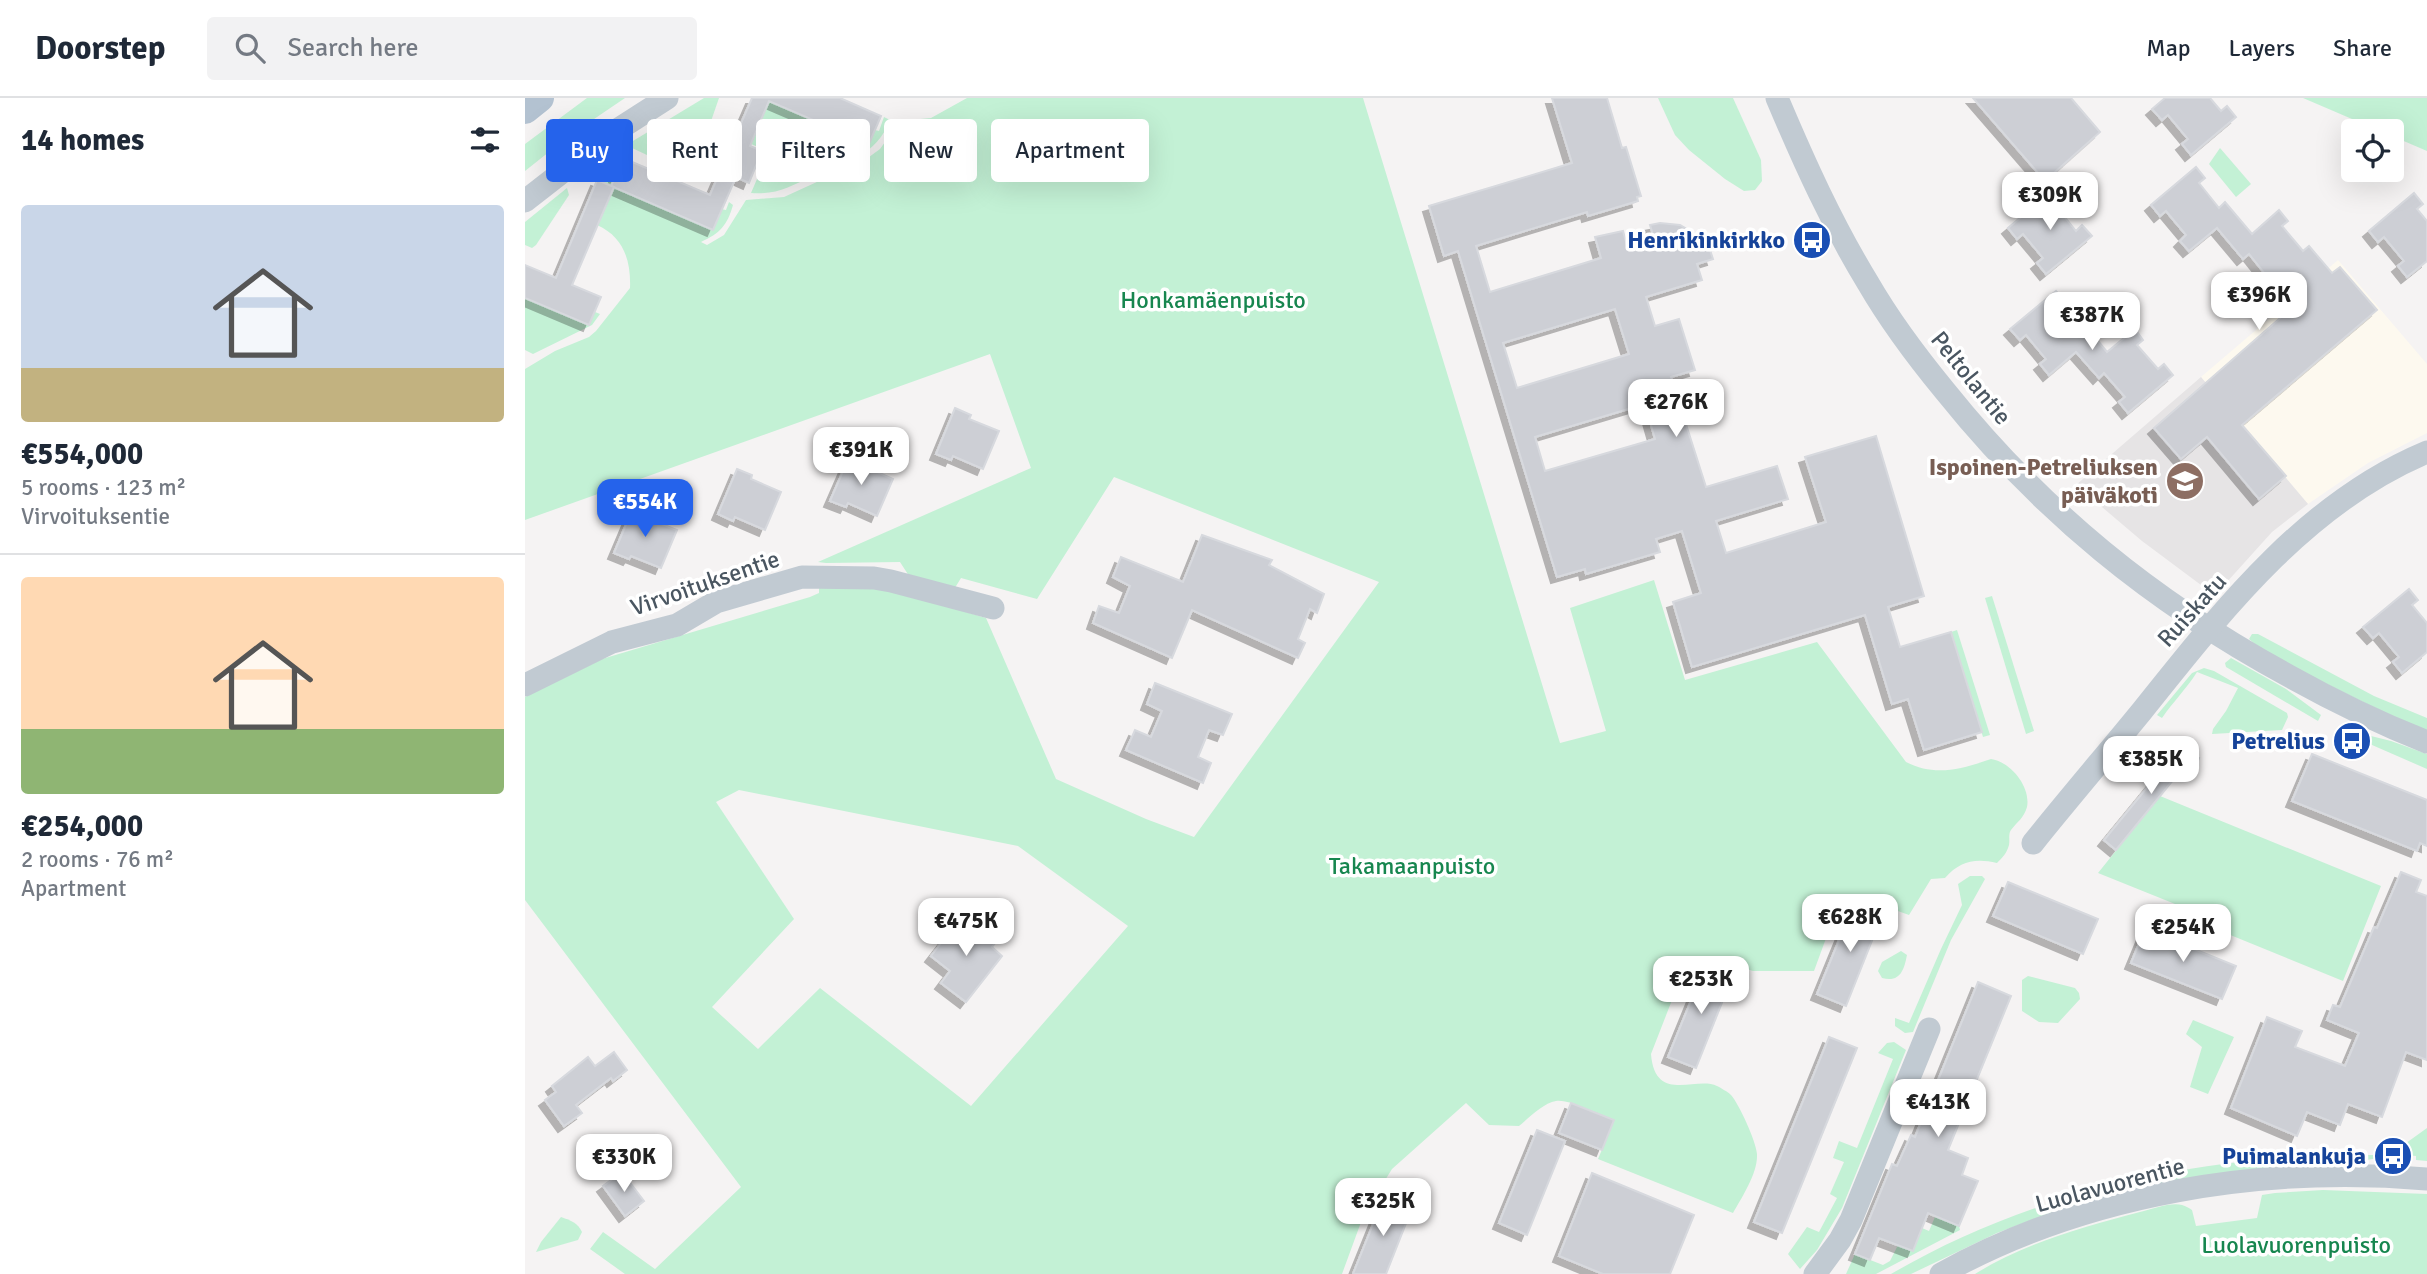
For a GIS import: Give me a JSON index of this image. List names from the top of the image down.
{
  "streets": {
    "street": [
      "Peltolantie",
      "Virvoituksentie",
      "Ruiskatu",
      "Luolavuorentie"
    ]
  },
  "crossings": [
    ["Peltolantie", "Ruiskatu"]
  ],
  "parks": ["Honkamäenpuisto", "Takamaanpuisto", "Luolavuorenpuisto"],
  "places": {
    "bus stop": ["Henrikinkirkko", "Petrelius", "Puimalankuja"],
    "school or university": ["Ispoinen-Petreliuksen päiväkoti"]
  },
  "page": {
    "header": "Doorstep",
    "search": "Search here",
    "nav": ["Map", "Layers", "Share"],
    "heading": "14 homes",
    "chip": [
      "Buy",
      "Rent",
      "Filters",
      "New",
      "Apartment"
    ],
    "price": [
      "€309K",
      "€396K",
      "€387K",
      "€276K",
      "€391K",
      "€554K",
      "€385K",
      "€628K",
      "€475K",
      "€254K",
      "€253K",
      "€413K",
      "€330K",
      "€325K"
    ],
    "list": [
      {
        "name": "€554,000",
        "note": "5 rooms · 123 m² · Virvoituksentie"
      },
      {
        "name": "€254,000",
        "note": "2 rooms · 76 m² · Apartment"
      }
    ]
  }
}
